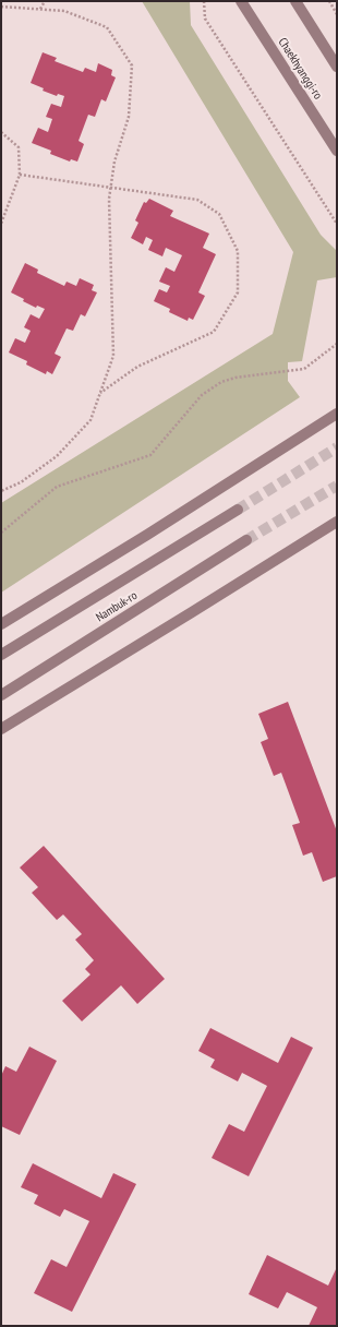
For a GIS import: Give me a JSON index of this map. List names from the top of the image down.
{
  "streets": {
    "main road": ["Chaekhyanggi-ro", "Nambuk-ro"]
  }
}
